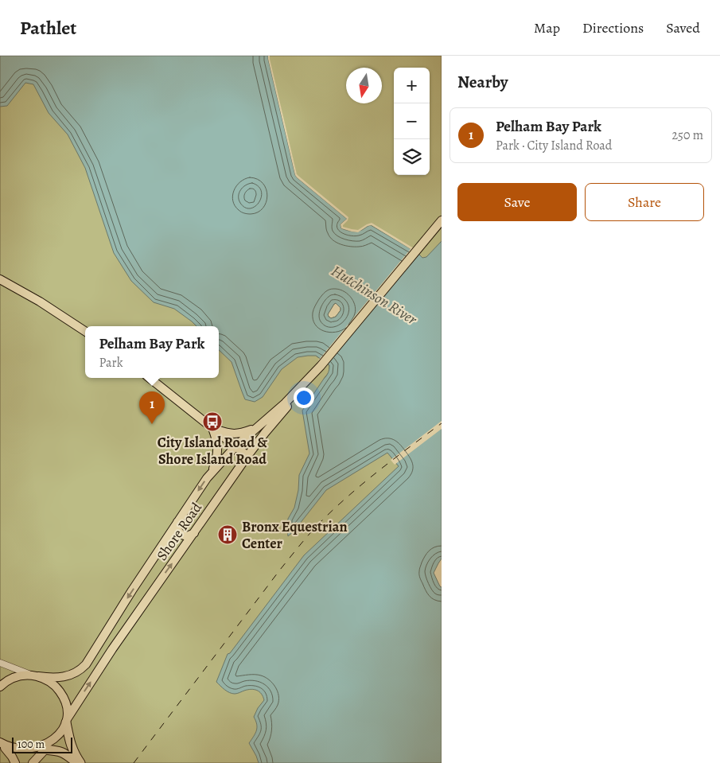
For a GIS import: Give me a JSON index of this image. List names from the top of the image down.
{
  "streets": {
    "main road": ["Shore Road"]
  },
  "water": ["Hutchinson River"],
  "places": {
    "bus stop": ["City Island Road & Shore Island Road"],
    "building": ["Bronx Equestrian Center"]
  },
  "scale_bar": "100 m",
  "north": "bottom",
  "page": {
    "header": "Pathlet",
    "nav": ["Map", "Directions", "Saved"],
    "heading": "Nearby",
    "map_buttons": ["+", "−"],
    "list": [
      {
        "mark": "1",
        "name": "Pelham Bay Park",
        "note": "Park · City Island Road",
        "value": "250 m"
      }
    ],
    "buttons": ["Save", "Share"],
    "popup": ["Pelham Bay Park", "Park"],
    "pins": "1",
    "scale": "100 m"
  }
}
